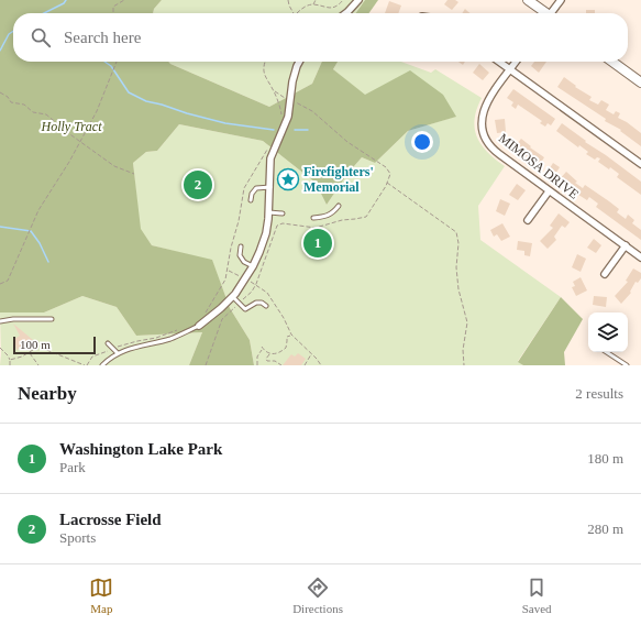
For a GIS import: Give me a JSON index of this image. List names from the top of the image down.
{
  "streets": {
    "street": ["MIMOSA DRIVE"]
  },
  "parks": ["Holly Tract"],
  "places": {
    "place": ["Firefighters' Memorial"]
  },
  "scale_bar": "100 m",
  "page": {
    "search": "Search here",
    "pins": ["2", "1"],
    "scale": "100 m",
    "heading": ["Nearby", "2 results"],
    "list": [
      {
        "mark": "1",
        "name": "Washington Lake Park",
        "note": "Park",
        "value": "180 m"
      },
      {
        "mark": "2",
        "name": "Lacrosse Field",
        "note": "Sports",
        "value": "280 m"
      }
    ],
    "nav": ["Map", "Directions", "Saved"]
  }
}
